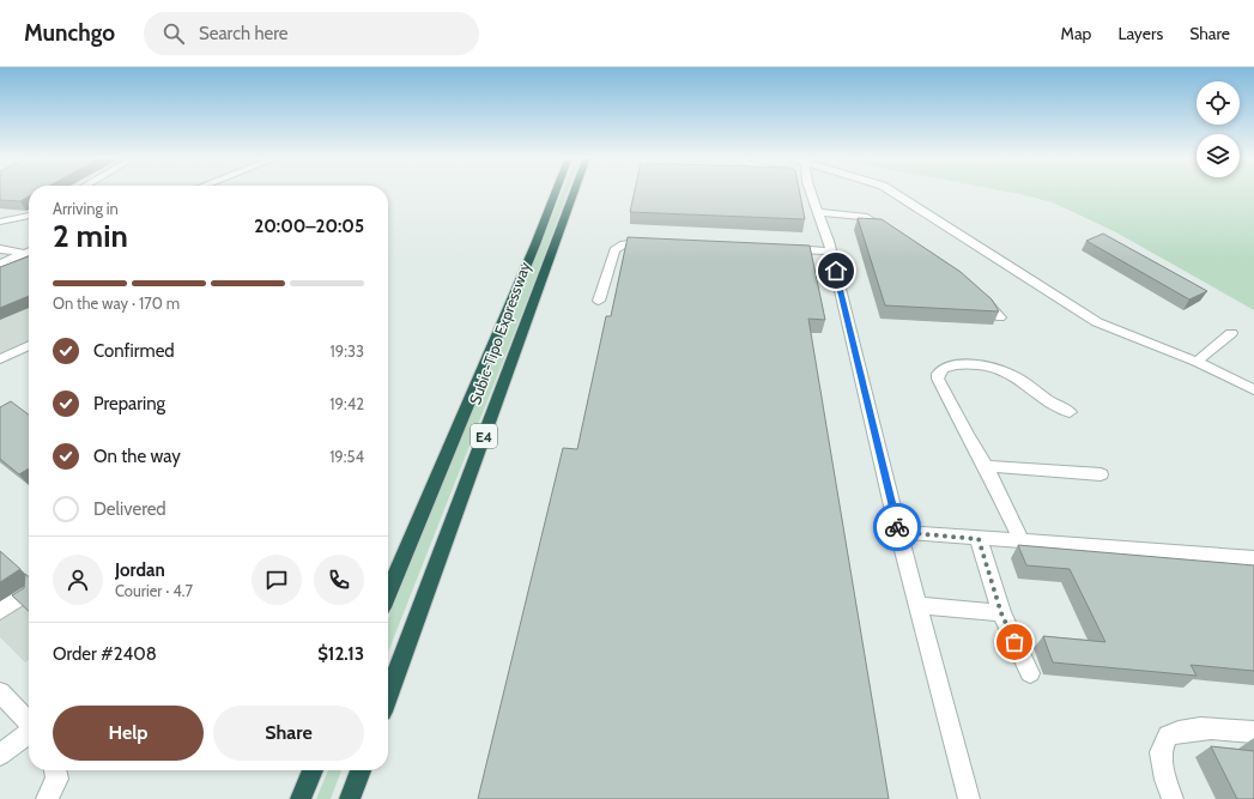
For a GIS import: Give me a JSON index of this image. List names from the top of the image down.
{
  "streets": {
    "highway": ["Subic-Tipo Expressway", "E4"]
  },
  "page": {
    "header": "Munchgo",
    "search": "Search here",
    "nav": ["Map", "Layers", "Share"],
    "heading": ["2 min", "Arriving in", "20:00–20:05"],
    "panel": [
      "Jordan",
      "Courier · 4.7",
      "Order #2408",
      "$12.13"
    ],
    "bar": "On the way · 170 m",
    "list": [
      ["Confirmed", "19:33"],
      ["Preparing", "19:42"],
      ["On the way", "19:54"],
      "Delivered"
    ],
    "buttons": ["Help", "Share"]
  }
}
